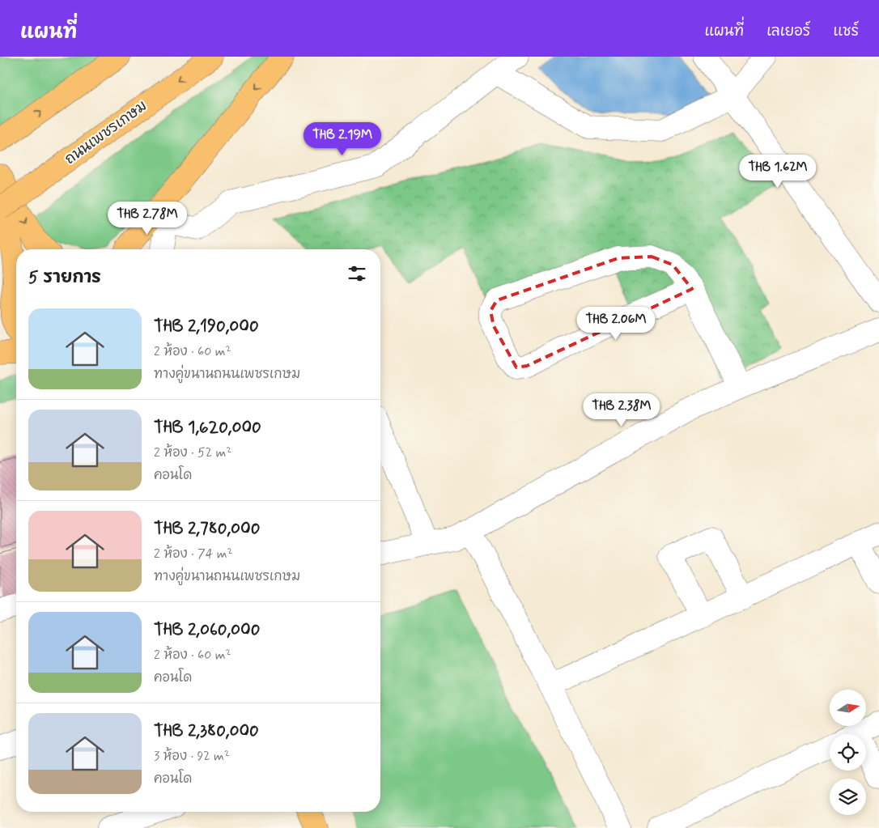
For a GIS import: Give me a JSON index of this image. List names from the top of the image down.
{
  "streets": {
    "main road": ["ถนนเพชรเกษม"]
  },
  "north": "right",
  "page": {
    "header": "แผนที่",
    "nav": ["แผนที่", "เลเยอร์", "แชร์"],
    "price": [
      "THB 2.19M",
      "THB 1.62M",
      "THB 2.78M",
      "THB 2.06M",
      "THB 2.38M"
    ],
    "heading": "5 รายการ",
    "list": [
      {
        "name": "THB 2,190,000",
        "note": "2 ห้อง · 60 m² · ทางคู่ขนานถนนเพชรเกษม"
      },
      {
        "name": "THB 1,620,000",
        "note": "2 ห้อง · 52 m² · คอนโด"
      },
      {
        "name": "THB 2,780,000",
        "note": "2 ห้อง · 74 m² · ทางคู่ขนานถนนเพชรเกษม"
      },
      {
        "name": "THB 2,060,000",
        "note": "2 ห้อง · 60 m² · คอนโด"
      },
      {
        "name": "THB 2,380,000",
        "note": "3 ห้อง · 92 m² · คอนโด"
      }
    ]
  }
}
